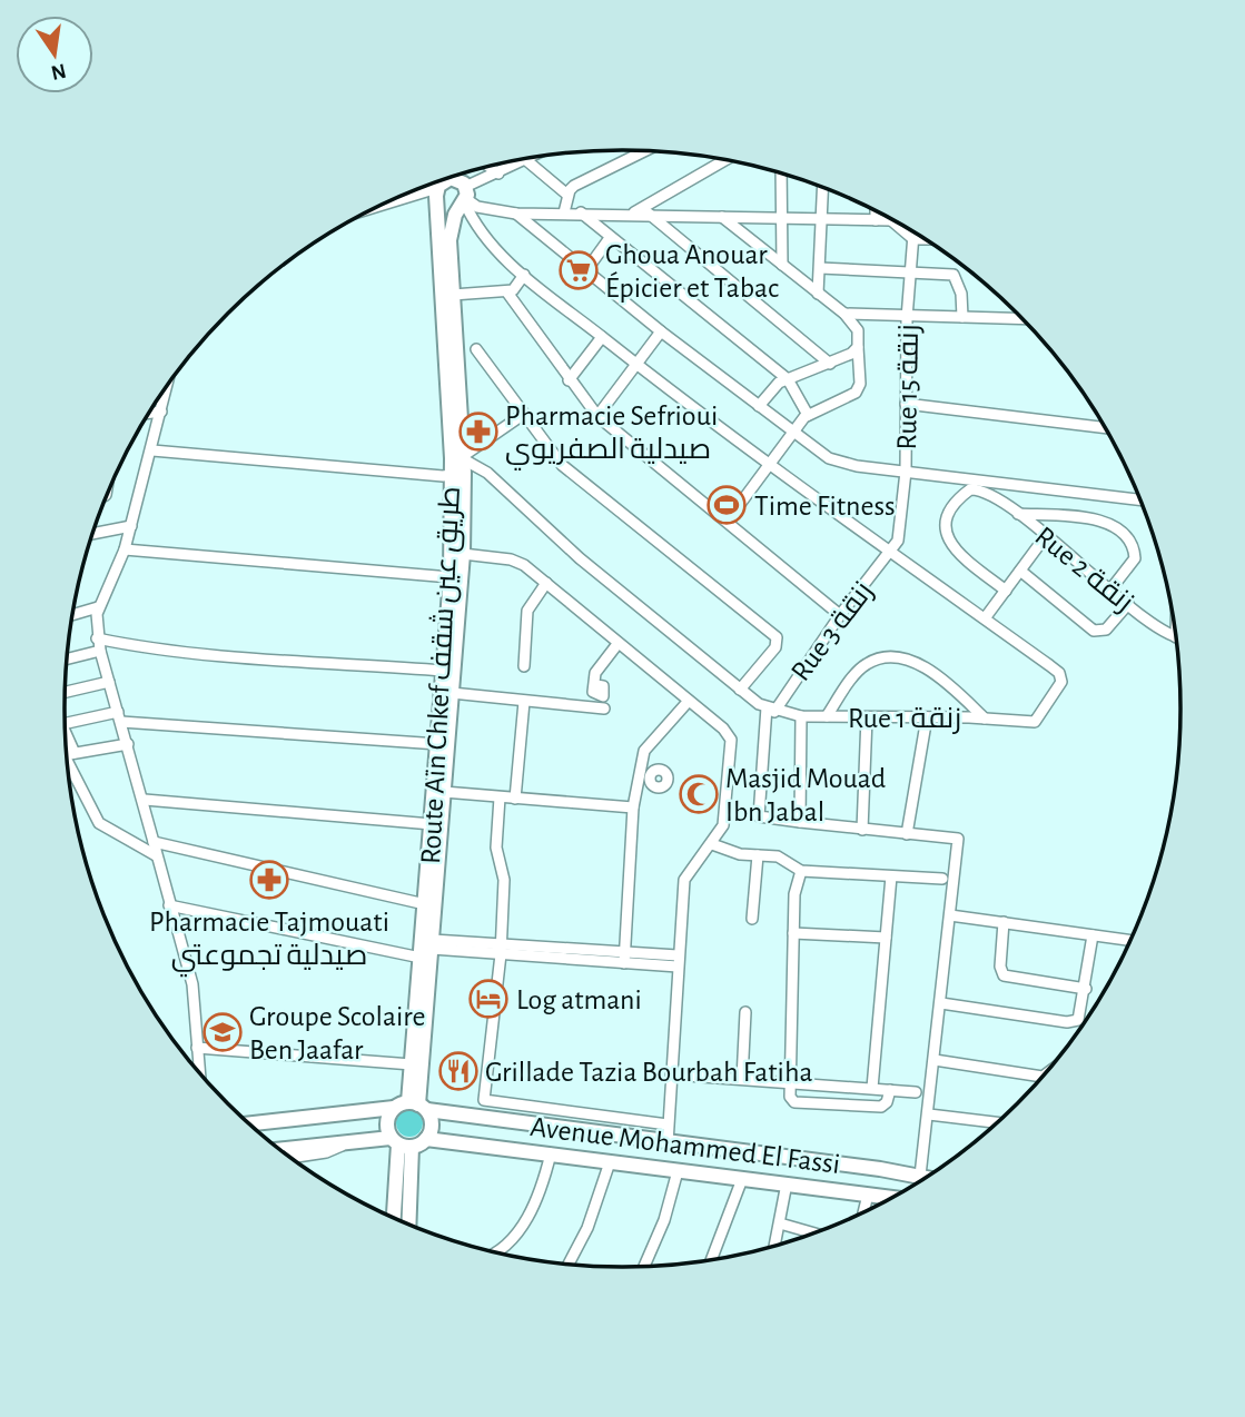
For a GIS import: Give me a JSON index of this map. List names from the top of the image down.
{
  "streets": {
    "main road": ["Route Aïn Chkef طريق عين شقف", "Avenue Mohammed El Fassi"],
    "street": [
      "Rue 15 زنقة",
      "Rue 2 زنقة",
      "Rue 3 زنقة",
      "Rue 1 زنقة"
    ]
  },
  "crossings": [
    ["Rue 15 زنقة", "Rue 3 زنقة"],
    ["Rue 3 زنقة", "Rue 1 زنقة"],
    ["Route Aïn Chkef طريق عين شقف", "Avenue Mohammed El Fassi"]
  ],
  "places": {
    "supermarket": ["Ghoua Anouar Épicier et Tabac"],
    "pharmacy": ["Pharmacie Sefrioui صيدلية الصفريوي", "Pharmacie Tajmouati صيدلية تجموعتي"],
    "sports": ["Time Fitness"],
    "mosque": ["Masjid Mouad Ibn Jabal"],
    "hotel": ["Log atmani"],
    "school or university": ["Groupe Scolaire Ben Jaafar"],
    "restaurant": ["Grillade Tazia Bourbah Fatiha"]
  },
  "north": "bottom"
}
